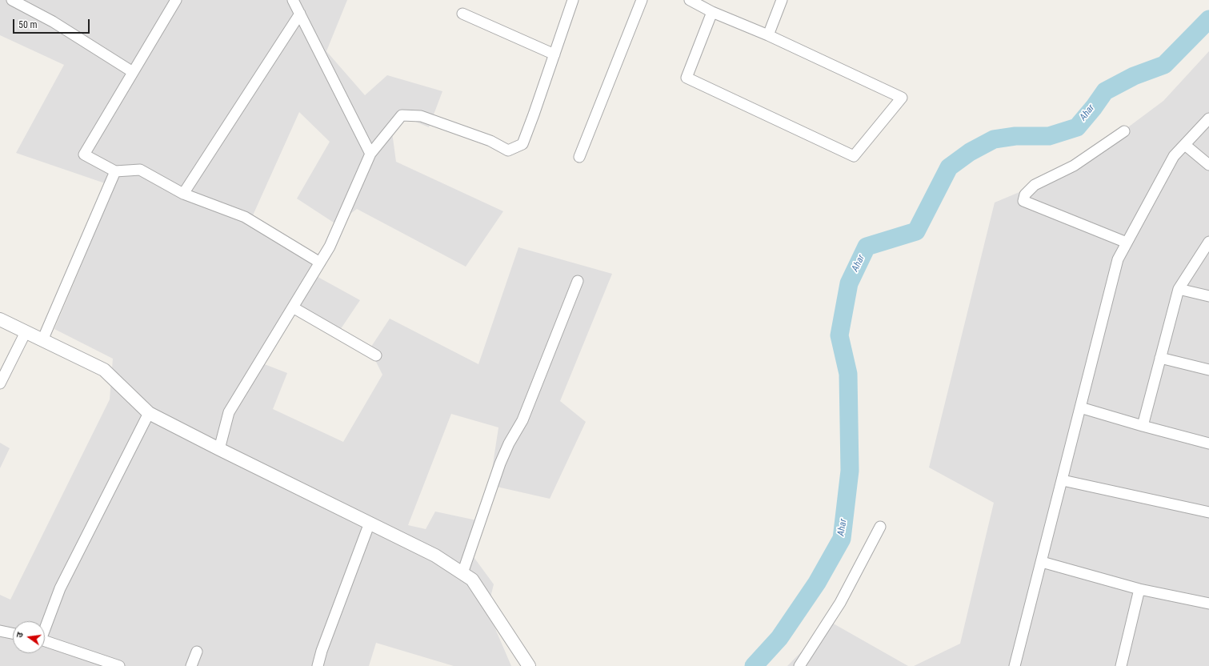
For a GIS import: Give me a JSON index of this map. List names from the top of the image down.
{
  "water": ["Ahar"],
  "scale_bar": "50 m",
  "north": "left"
}
